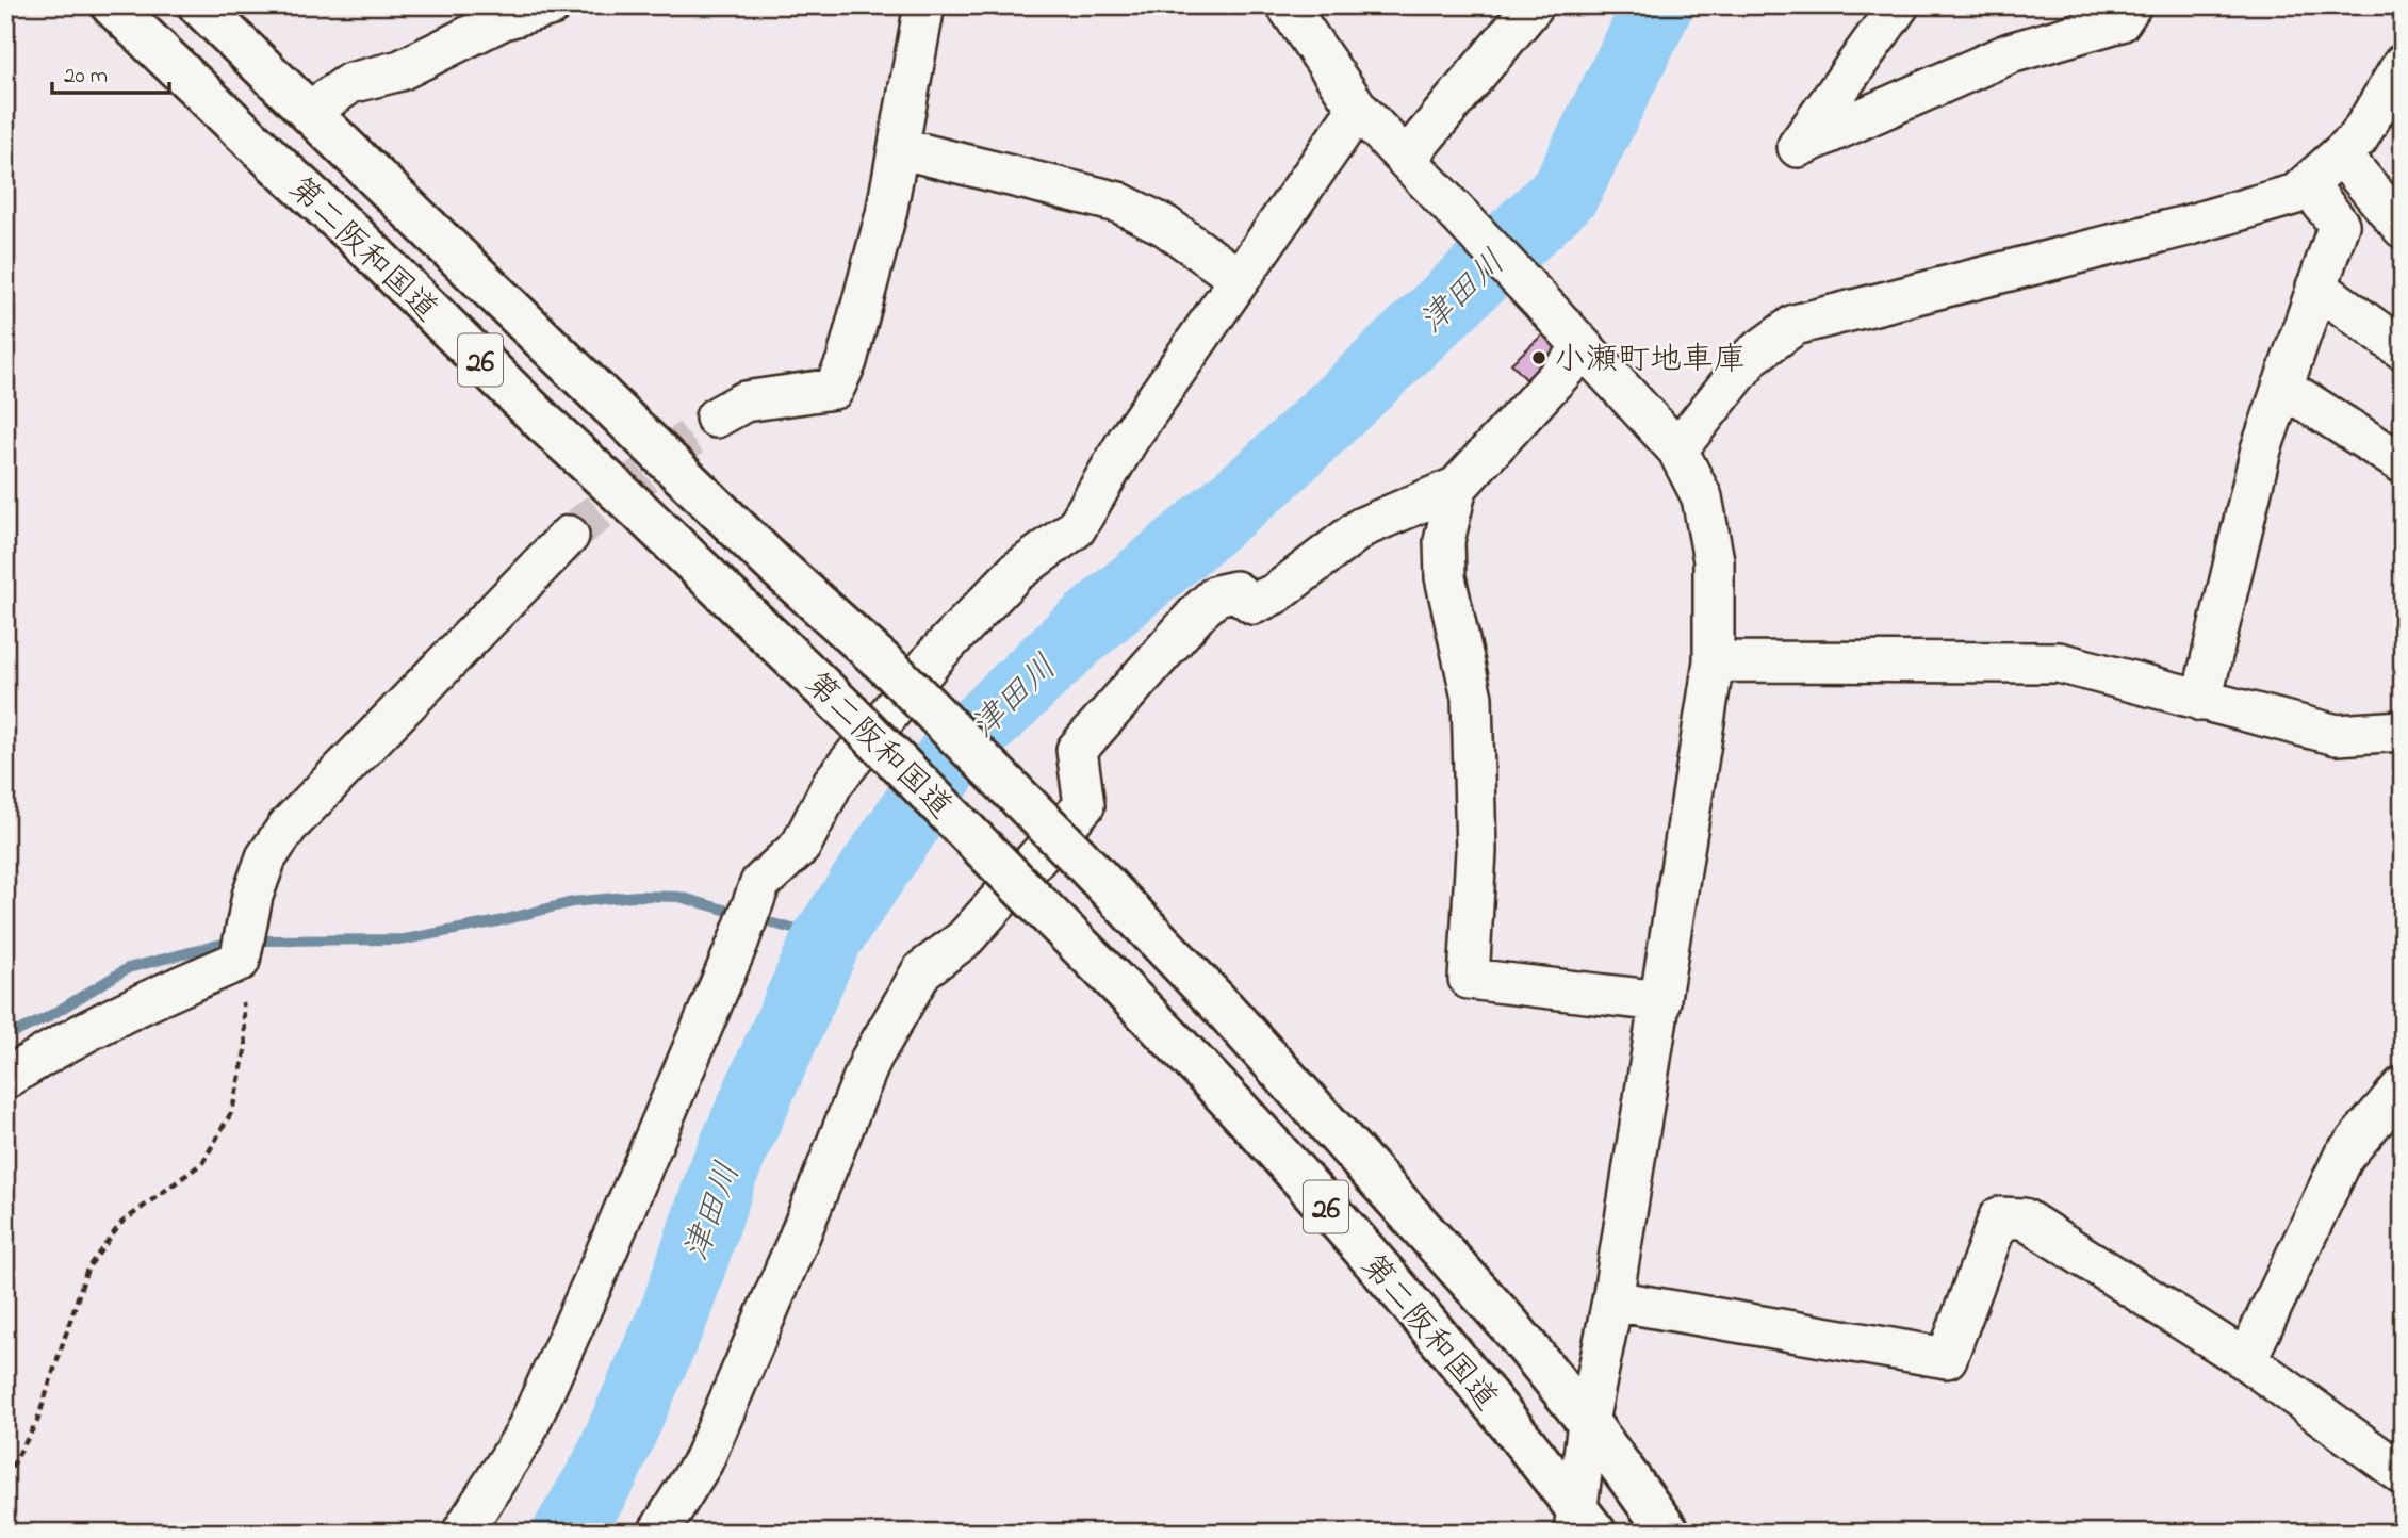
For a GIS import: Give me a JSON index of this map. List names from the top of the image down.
{
  "streets": {
    "highway": ["第二阪和国道", "26"]
  },
  "water": ["津田川"],
  "places": ["小瀬町地車庫"],
  "scale_bar": "20 m"
}
